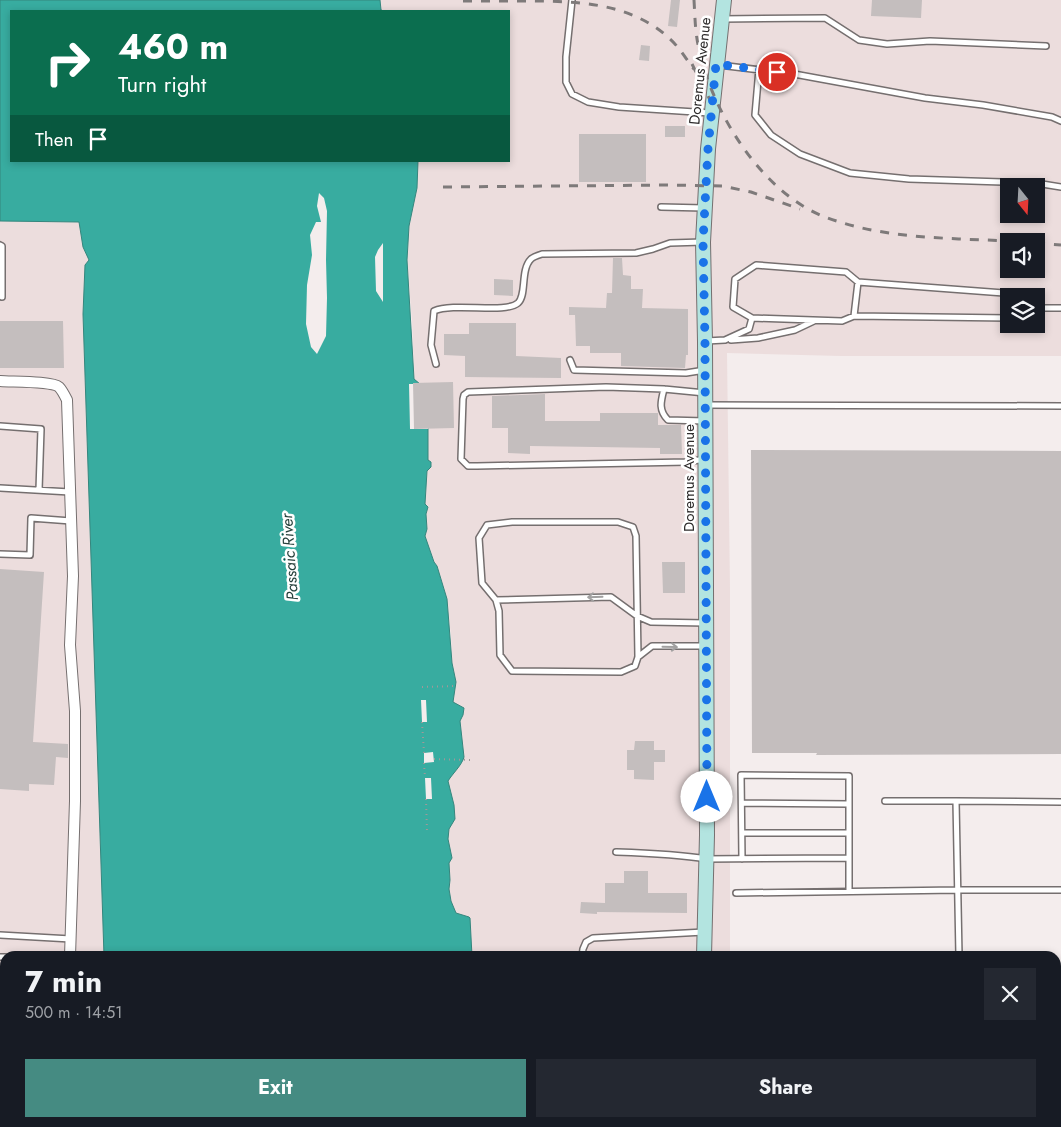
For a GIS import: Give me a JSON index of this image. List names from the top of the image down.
{
  "streets": {
    "main road": ["Doremus Avenue"]
  },
  "water": ["Passaic River"],
  "north": "bottom",
  "page": {
    "turn": ["460 m", "Turn right"],
    "then": "Then",
    "heading": ["7 min", "500 m · 14:51"],
    "buttons": ["Exit", "Share"]
  }
}
